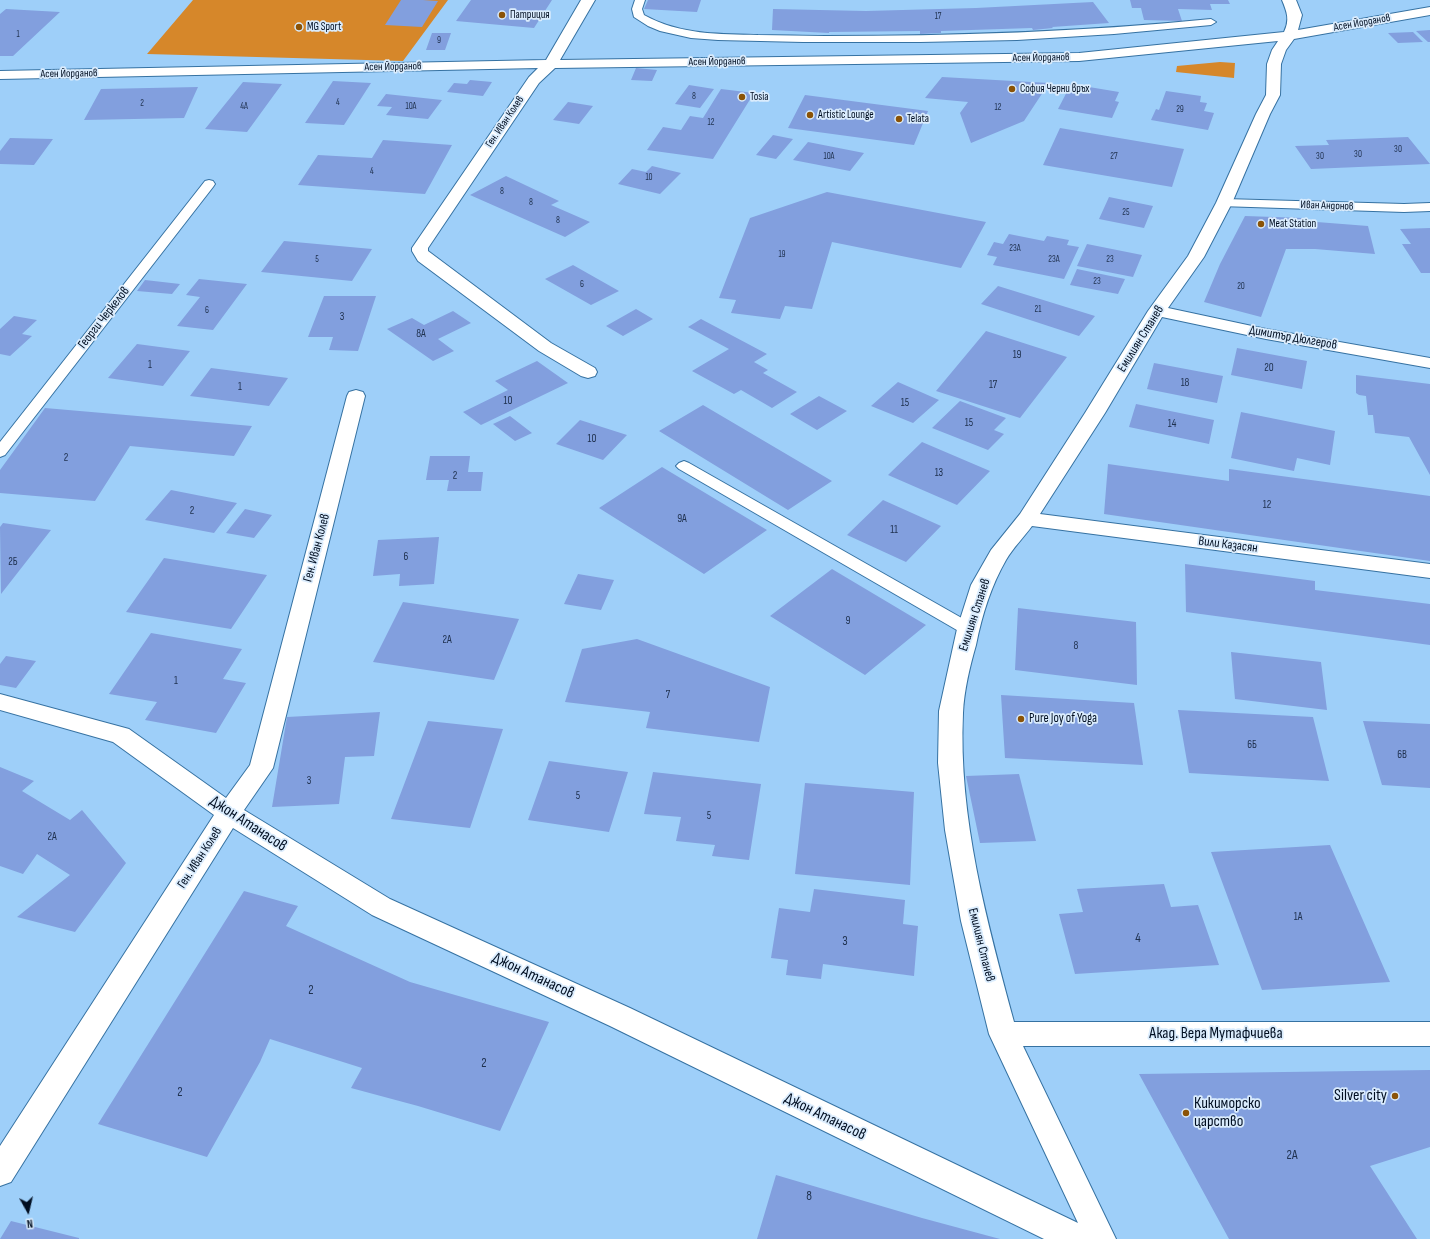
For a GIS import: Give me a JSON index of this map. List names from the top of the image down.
{
  "streets": {
    "street": [
      "Асен Йорданов",
      "Ген. Иван Колев",
      "Димитър Дюлгеров",
      "Емилиян Станев",
      "Вили Казасян",
      "Джон Атанасов",
      "Акад. Вера Мутафчиева"
    ],
    "lane": ["Иван Андонов", "Георги Черкелов"]
  },
  "crossings": [
    ["Асен Йорданов", "Ген. Иван Колев"],
    ["Асен Йорданов", "Емилиян Станев"],
    ["Ген. Иван Колев", "Джон Атанасов"],
    ["Иван Андонов", "Емилиян Станев"],
    ["Димитър Дюлгеров", "Емилиян Станев"],
    ["Емилиян Станев", "Вили Казасян"],
    ["Емилиян Станев", "Акад. Вера Мутафчиева"]
  ],
  "places": [
    "Патриция",
    "MG Sport",
    "София Черни връх",
    "Tosia",
    "Artistic Lounge",
    "Telata",
    "Meat Station",
    "Pure Joy of Yoga",
    "Silver city",
    "Кикиморско царство"
  ],
  "house_numbers": [
    "17",
    "1",
    "9",
    "8",
    "4",
    "2",
    "4А",
    "10А",
    "12",
    "29",
    "12",
    "30",
    "30",
    "10А",
    "27",
    "30",
    "4",
    "10",
    "8",
    "8",
    "25",
    "8",
    "23А",
    "19",
    "5",
    "23А",
    "23",
    "23",
    "6",
    "20",
    "21",
    "6",
    "3",
    "8А",
    "19",
    "1",
    "20",
    "18",
    "17",
    "1",
    "10",
    "15",
    "15",
    "14",
    "10",
    "2",
    "13",
    "2",
    "12",
    "2",
    "9А",
    "11",
    "6",
    "2Б",
    "9",
    "2А",
    "8",
    "1",
    "7",
    "6Б",
    "6В",
    "3",
    "5",
    "5",
    "2А",
    "1А",
    "4",
    "3",
    "2",
    "2",
    "2",
    "2А",
    "8"
  ],
  "north": "bottom"
}
